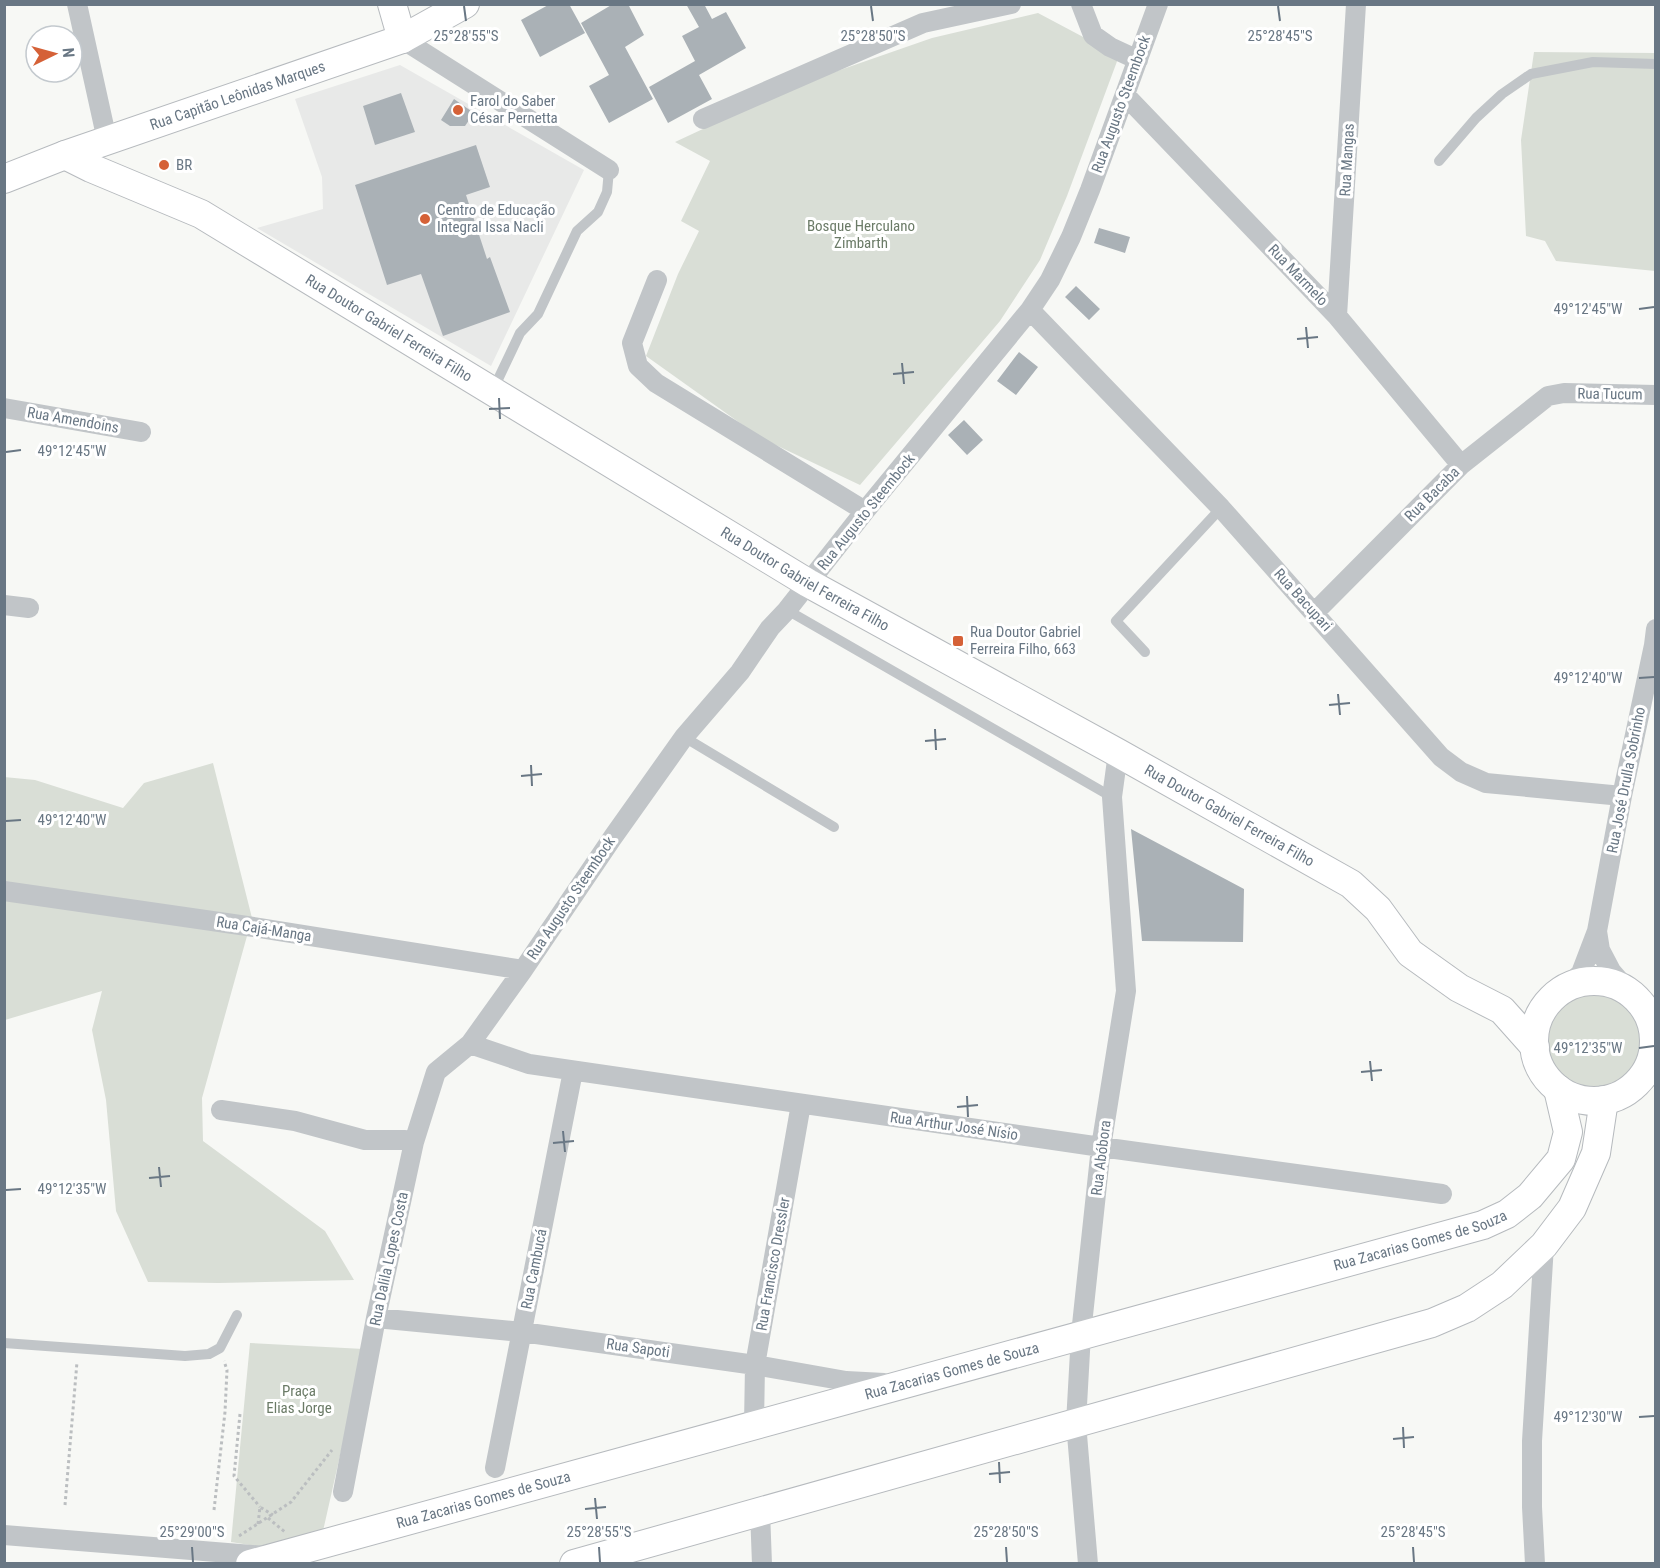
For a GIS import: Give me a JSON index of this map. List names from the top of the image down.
{
  "streets": {
    "main road": ["Rua Capitão Leônidas Marques", "Rua Doutor Gabriel Ferreira Filho", "Rua Zacarias Gomes de Souza"],
    "street": [
      "Rua Augusto Steembock",
      "Rua Mangas",
      "Rua Marmelo",
      "Rua Tucum",
      "Rua Amendoins",
      "Rua Bacaba",
      "Rua Bacupari",
      "Rua José Drulla Sobrinho",
      "Rua Cajá-Manga",
      "Rua Arthur José Nísio",
      "Rua Abóbora",
      "Rua Dalila Lopes Costa",
      "Rua Francisco Dressler",
      "Rua Cambucá",
      "Rua Sapoti"
    ]
  },
  "crossings": [
    ["Rua Capitão Leônidas Marques", "Rua Doutor Gabriel Ferreira Filho"],
    ["Rua Augusto Steembock", "Rua Marmelo"],
    ["Rua Augusto Steembock", "Rua Doutor Gabriel Ferreira Filho"],
    ["Rua Augusto Steembock", "Rua Bacupari"],
    ["Rua Augusto Steembock", "Rua Cajá-Manga"],
    ["Rua Augusto Steembock", "Rua Arthur José Nísio"],
    ["Rua Augusto Steembock", "Rua Dalila Lopes Costa"],
    ["Rua Mangas", "Rua Marmelo"],
    ["Rua Marmelo", "Rua Bacaba"],
    ["Rua Doutor Gabriel Ferreira Filho", "Rua José Drulla Sobrinho"],
    ["Rua Doutor Gabriel Ferreira Filho", "Rua Abóbora"],
    ["Rua Doutor Gabriel Ferreira Filho", "Rua Zacarias Gomes de Souza"],
    ["Rua Tucum", "Rua Bacaba"],
    ["Rua Bacaba", "Rua Bacupari"],
    ["Rua Bacupari", "Rua José Drulla Sobrinho"],
    ["Rua José Drulla Sobrinho", "Rua Zacarias Gomes de Souza"],
    ["Rua Arthur José Nísio", "Rua Abóbora"],
    ["Rua Arthur José Nísio", "Rua Dalila Lopes Costa"],
    ["Rua Arthur José Nísio", "Rua Francisco Dressler"],
    ["Rua Arthur José Nísio", "Rua Cambucá"],
    ["Rua Abóbora", "Rua Zacarias Gomes de Souza"],
    ["Rua Zacarias Gomes de Souza", "Rua Francisco Dressler"],
    ["Rua Zacarias Gomes de Souza", "Rua Sapoti"],
    ["Rua Dalila Lopes Costa", "Rua Sapoti"],
    ["Rua Francisco Dressler", "Rua Sapoti"],
    ["Rua Cambucá", "Rua Sapoti"]
  ],
  "parks": ["Bosque Herculano Zimbarth", "Praça Elias Jorge"],
  "places": {
    "other": ["Farol do Saber César Pernetta", "BR", "Centro de Educação Integral Issa Nacli"],
    "transit": ["Rua Doutor Gabriel Ferreira Filho, 663"]
  },
  "north": "right",
  "coordinates": [
    "25°28'55\"S",
    "25°28'50\"S",
    "25°28'45\"S",
    "49°12'45\"W",
    "49°12'40\"W",
    "49°12'35\"W",
    "49°12'30\"W",
    "25°29'00\"S"
  ]
}
